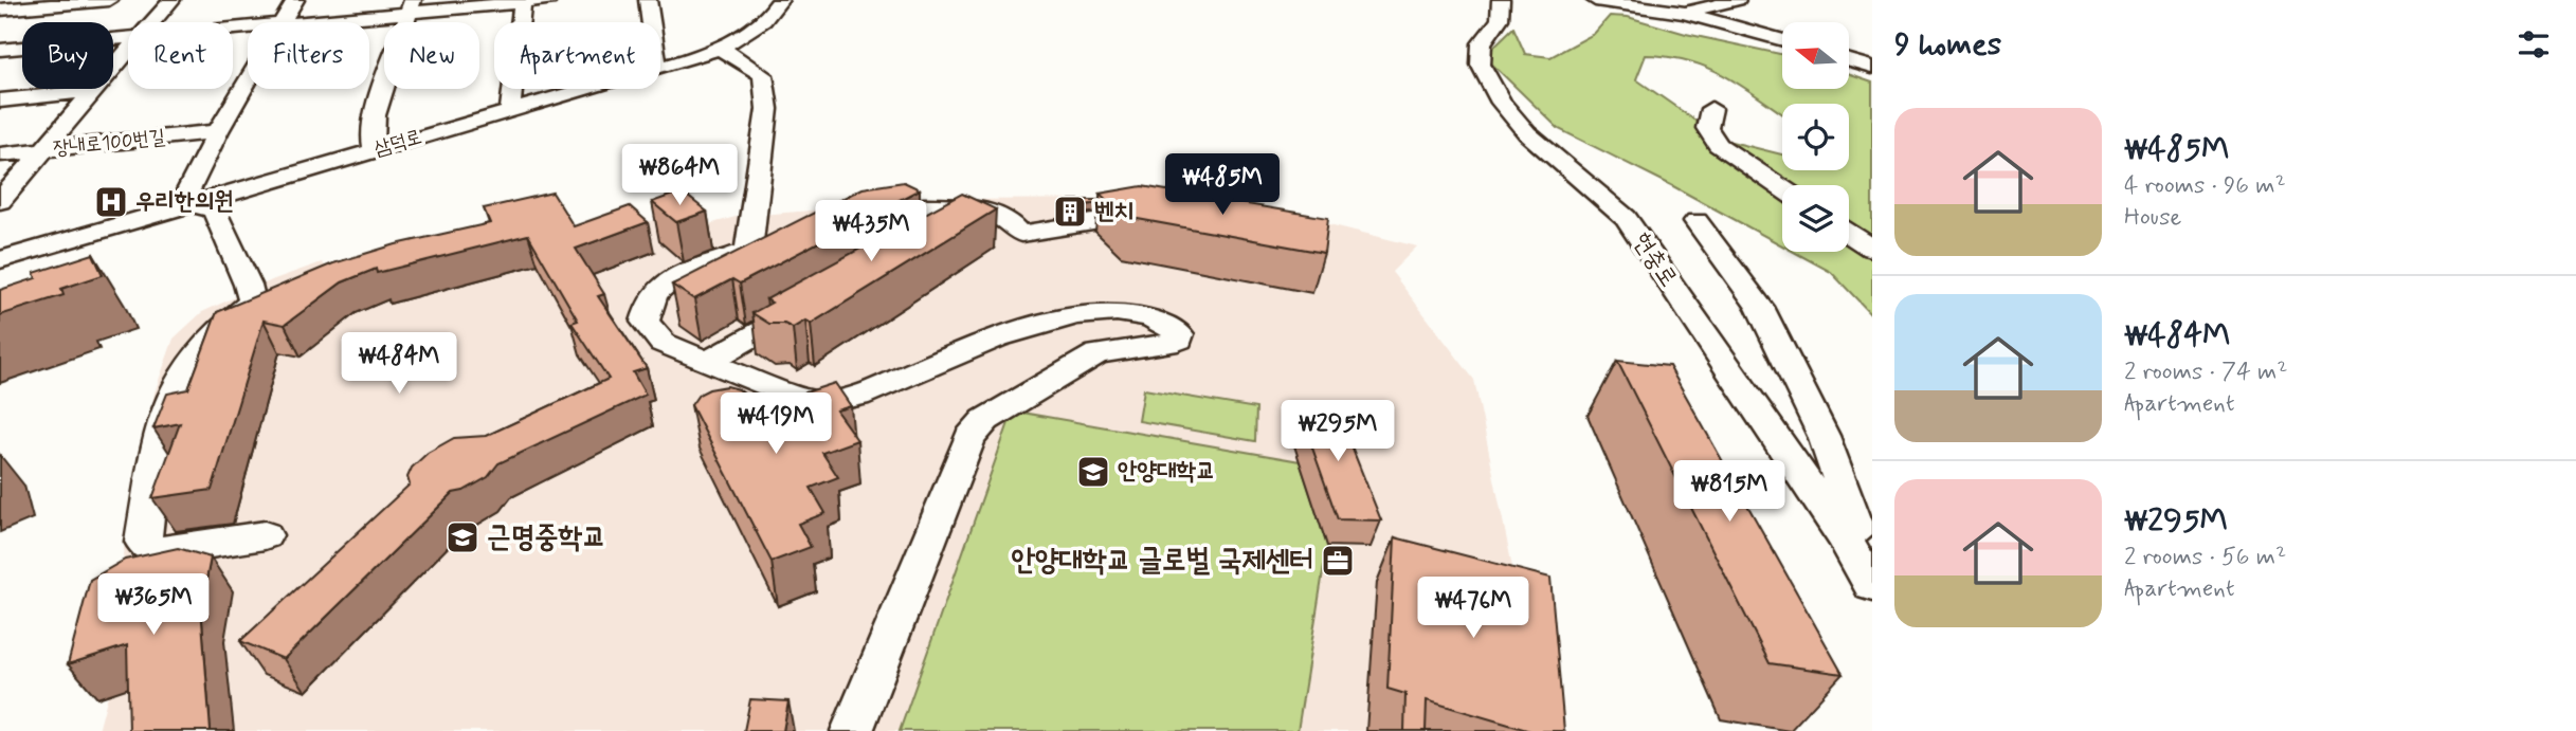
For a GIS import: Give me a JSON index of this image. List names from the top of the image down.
{
  "streets": {
    "street": ["장내로100번길", "삼덕로", "현충로"]
  },
  "places": {
    "hospital": ["우리한의원"],
    "building": ["벤치"],
    "school or university": ["안양대학교", "근명중학교"],
    "office": ["안양대학교 글로벌 국제센터"]
  },
  "north": "left",
  "page": {
    "heading": "9 homes",
    "chip": [
      "Buy",
      "Rent",
      "Filters",
      "New",
      "Apartment"
    ],
    "list": [
      {
        "name": "₩485M",
        "note": "4 rooms · 96 m² · House"
      },
      {
        "name": "₩484M",
        "note": "2 rooms · 74 m² · Apartment"
      },
      {
        "name": "₩295M",
        "note": "2 rooms · 56 m² · Apartment"
      }
    ],
    "price": [
      "₩864M",
      "₩485M",
      "₩435M",
      "₩484M",
      "₩419M",
      "₩295M",
      "₩815M",
      "₩365M",
      "₩476M"
    ]
  }
}
